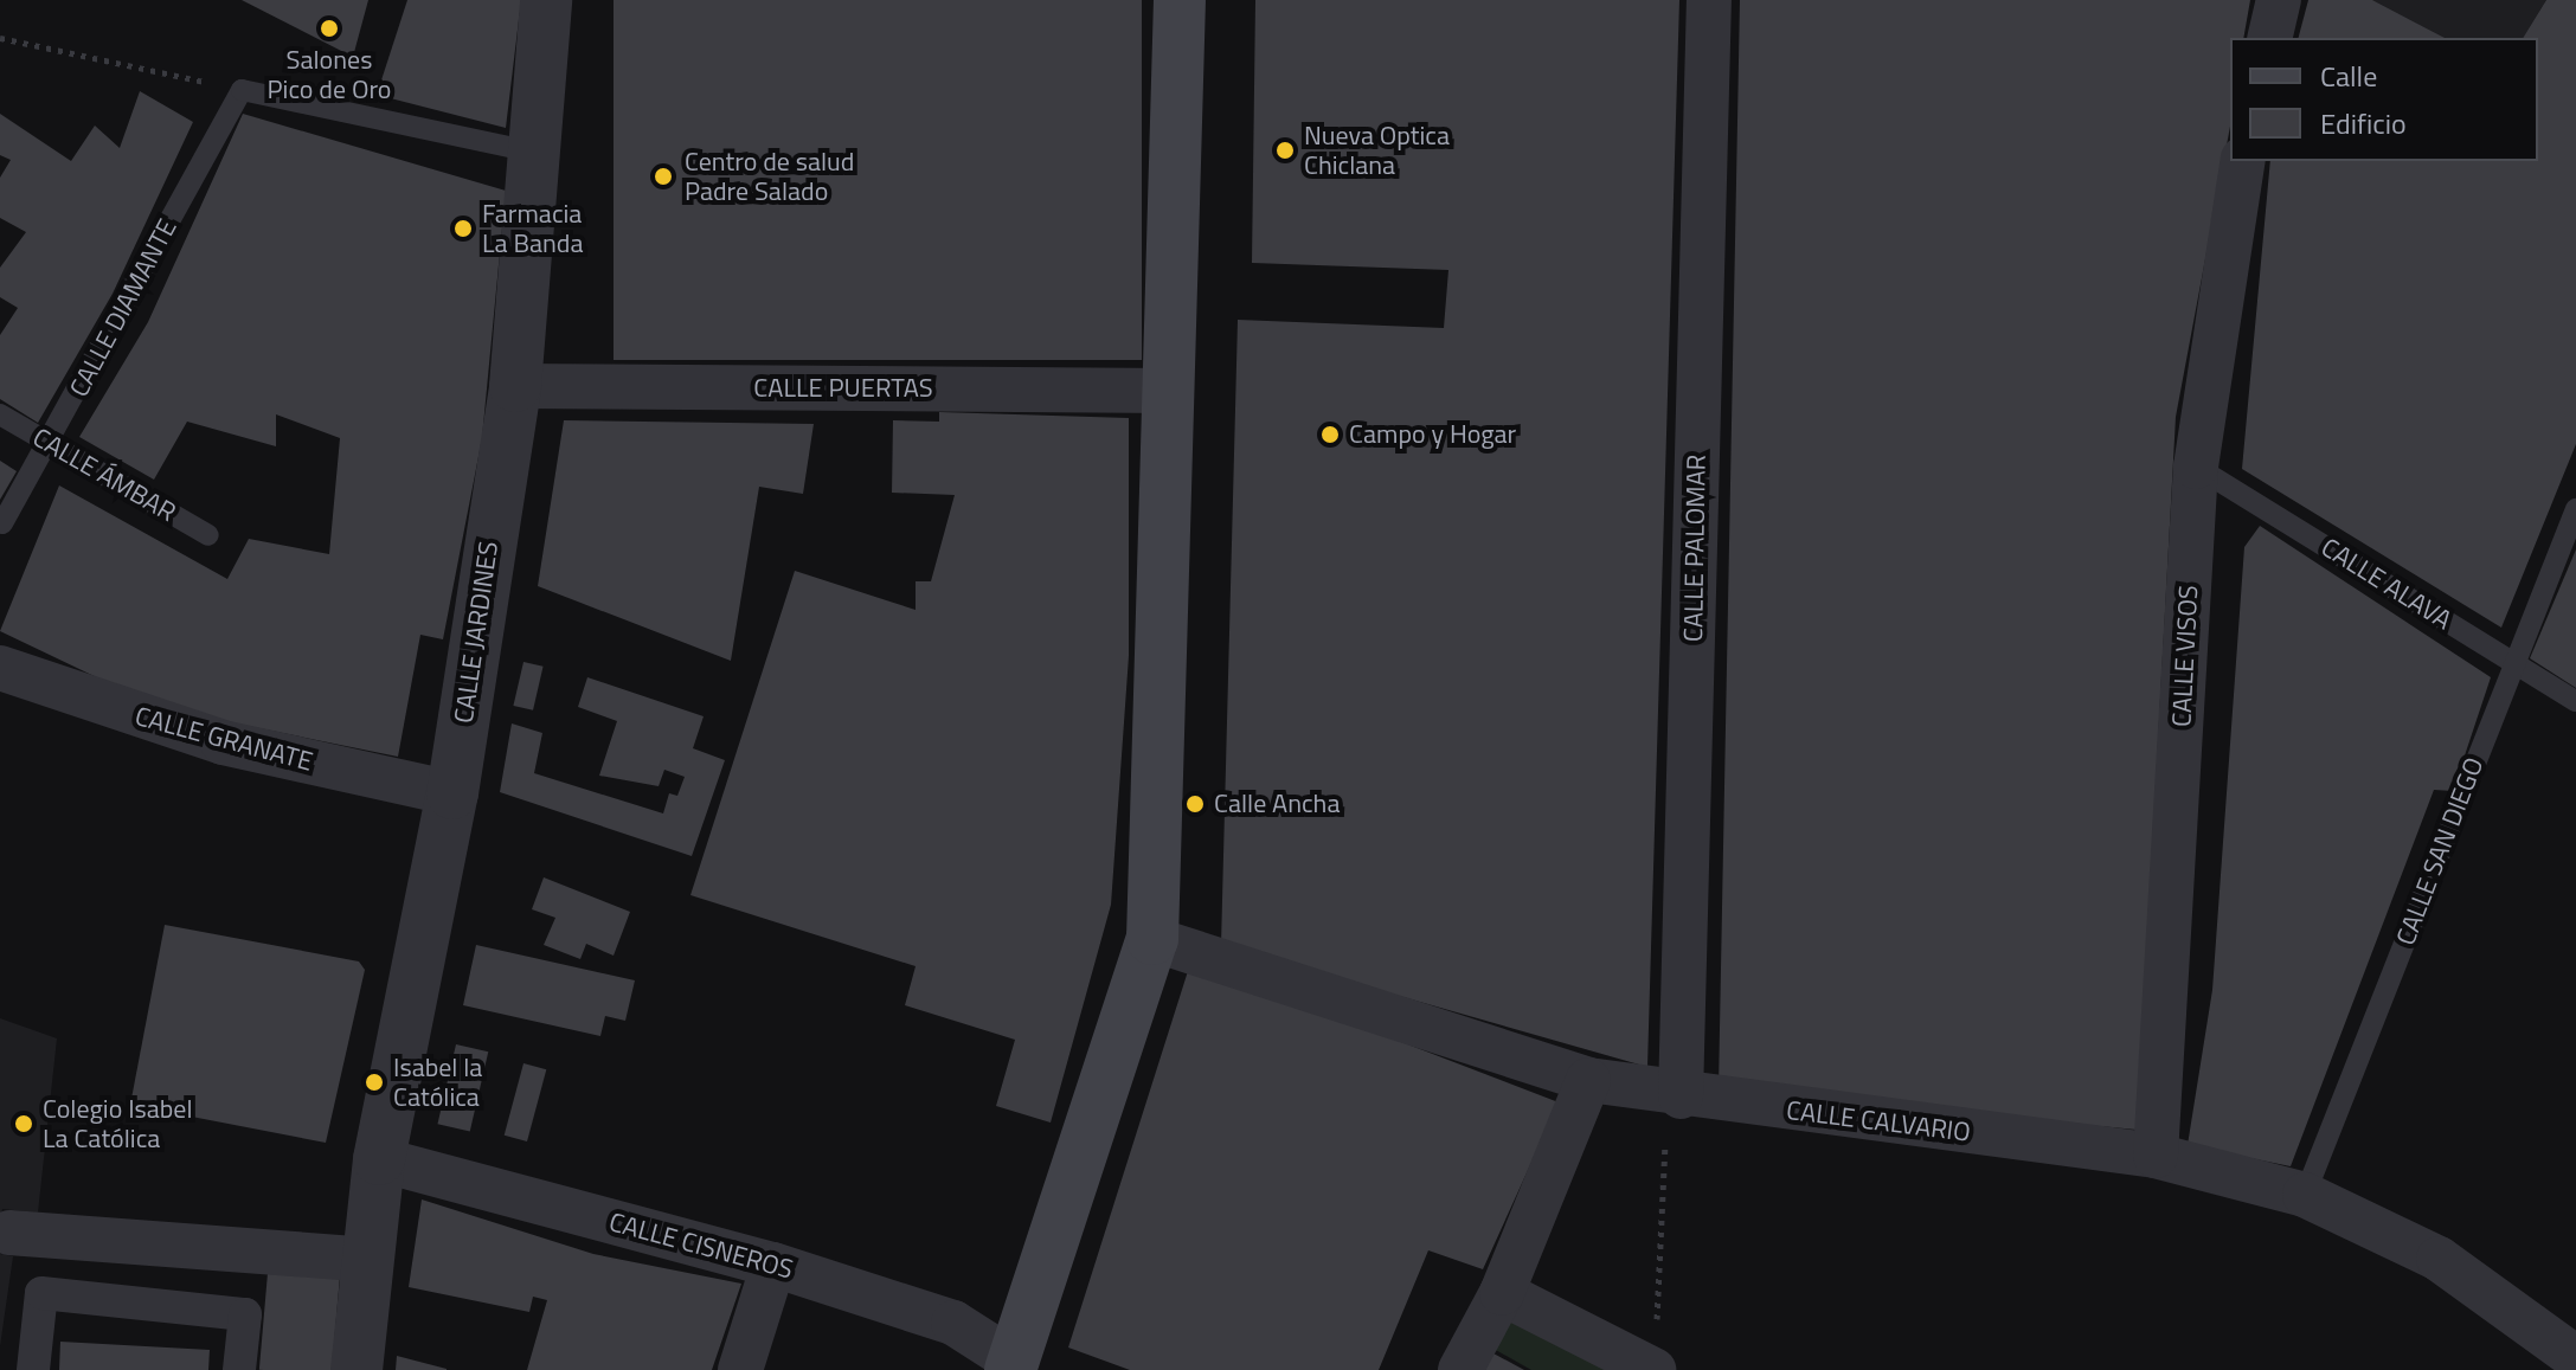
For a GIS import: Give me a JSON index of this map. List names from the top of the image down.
{
  "streets": {
    "street": [
      "CALLE PUERTAS",
      "CALLE PALOMAR",
      "CALLE JARDINES",
      "CALLE VISOS",
      "CALLE GRANATE",
      "CALLE CALVARIO",
      "CALLE CISNEROS"
    ],
    "lane": [
      "CALLE DIAMANTE",
      "CALLE ÁMBAR",
      "CALLE ALAVA",
      "CALLE SAN DIEGO"
    ]
  },
  "crossings": [
    ["CALLE DIAMANTE", "CALLE ÁMBAR"],
    ["CALLE PUERTAS", "CALLE JARDINES"],
    ["CALLE PALOMAR", "CALLE CALVARIO"],
    ["CALLE ALAVA", "CALLE VISOS"],
    ["CALLE ALAVA", "CALLE SAN DIEGO"],
    ["CALLE JARDINES", "CALLE GRANATE"],
    ["CALLE JARDINES", "CALLE CISNEROS"],
    ["CALLE VISOS", "CALLE CALVARIO"],
    ["CALLE SAN DIEGO", "CALLE CALVARIO"]
  ],
  "places": [
    "Salones Pico de Oro",
    "Nueva Optica Chiclana",
    "Centro de salud Padre Salado",
    "Farmacia La Banda",
    "Campo y Hogar",
    "Calle Ancha",
    "Isabel la Católica",
    "Colegio Isabel La Católica"
  ],
  "legend": ["Calle", "Edificio"]
}
